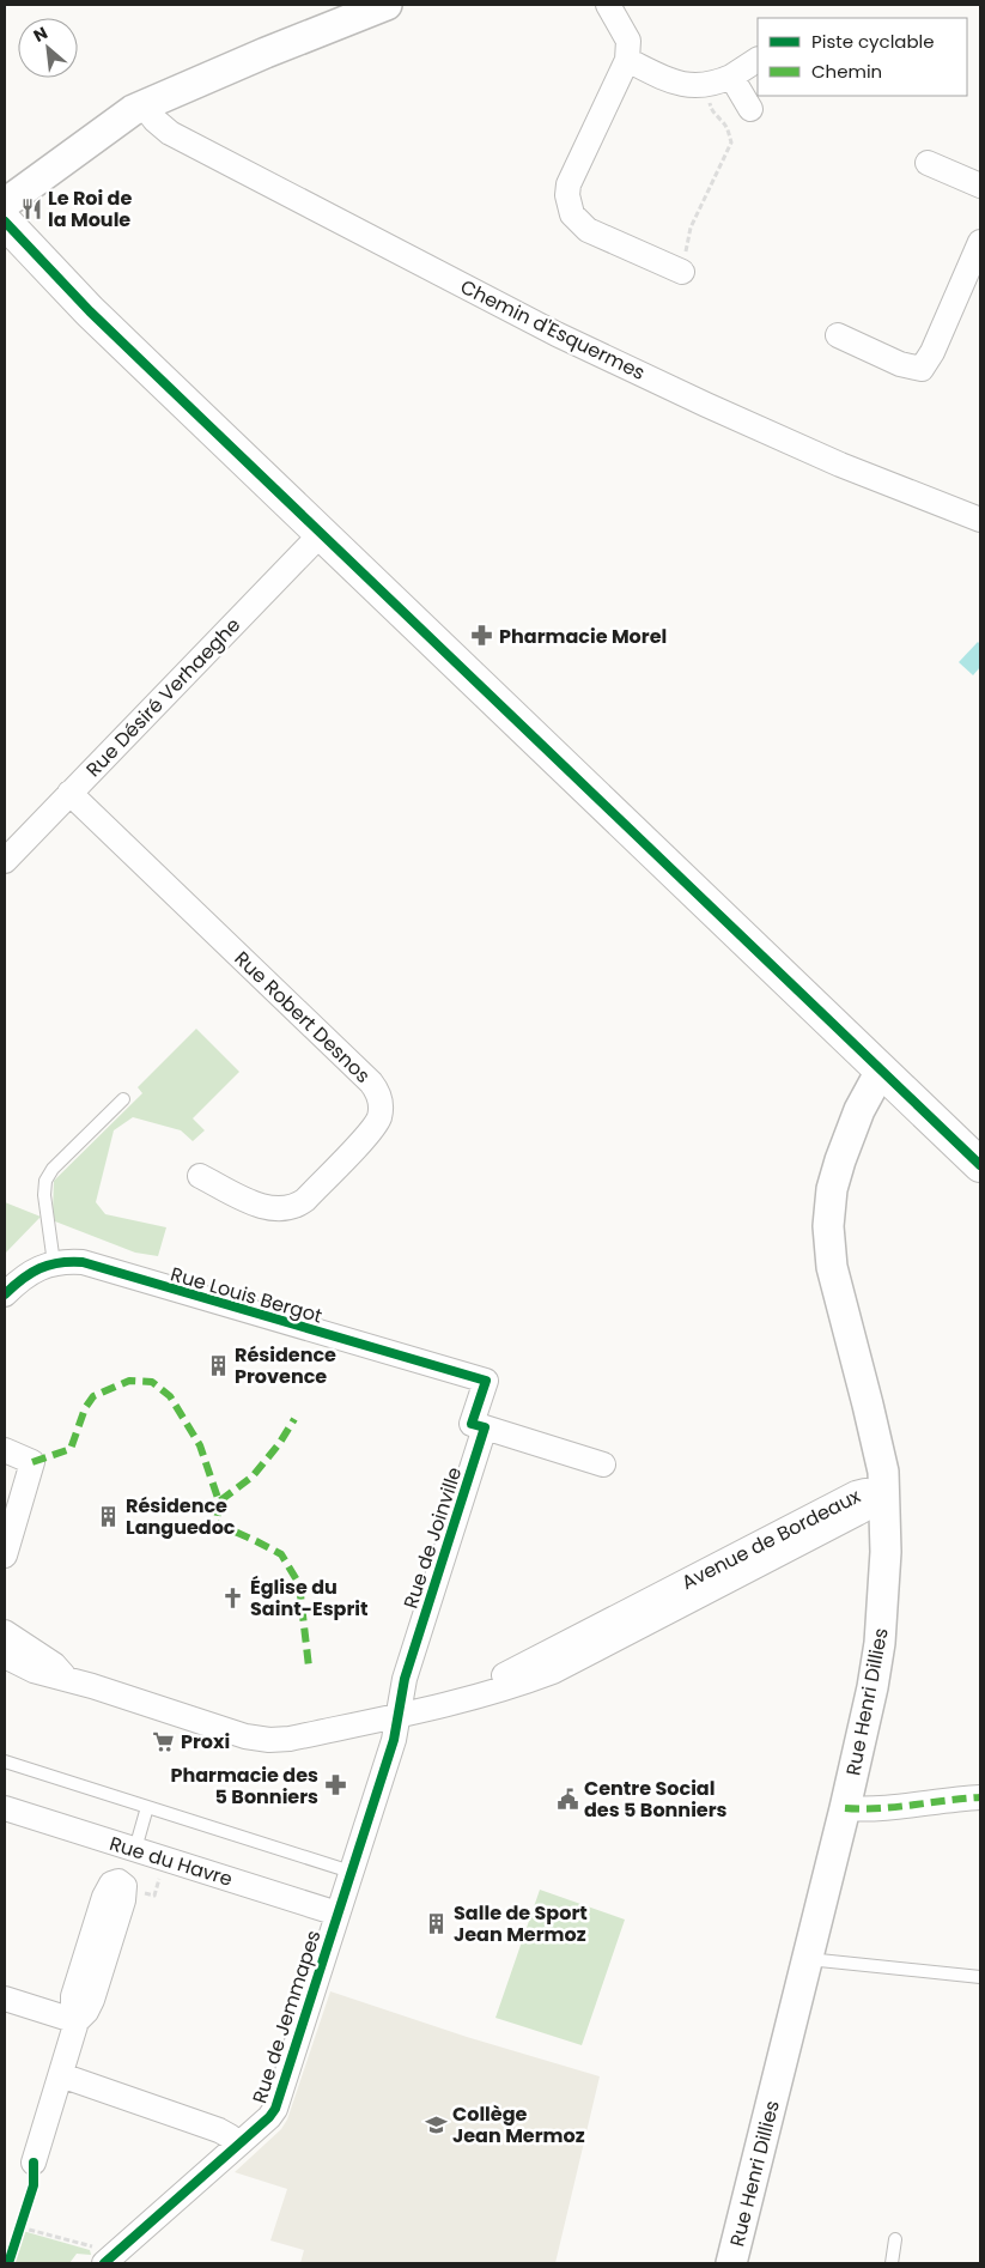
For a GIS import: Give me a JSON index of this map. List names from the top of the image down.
{
  "streets": {
    "street": [
      "Chemin d'Esquermes",
      "Rue Désiré Verhaeghe",
      "Rue Robert Desnos",
      "Rue Louis Bergot",
      "Rue de Joinville",
      "Avenue de Bordeaux",
      "Rue Henri Dillies",
      "Rue du Havre",
      "Rue de Jemmapes"
    ]
  },
  "crossings": [
    ["Rue Désiré Verhaeghe", "Rue Robert Desnos"],
    ["Rue Louis Bergot", "Rue de Joinville"],
    ["Rue de Joinville", "Avenue de Bordeaux"],
    ["Rue de Joinville", "Rue de Jemmapes"],
    ["Avenue de Bordeaux", "Rue Henri Dillies"],
    ["Avenue de Bordeaux", "Rue de Jemmapes"],
    ["Rue du Havre", "Rue de Jemmapes"]
  ],
  "places": {
    "restaurant": ["Le Roi de la Moule"],
    "pharmacy": ["Pharmacie Morel", "Pharmacie des 5 Bonniers"],
    "building": ["Résidence Provence", "Résidence Languedoc", "Salle de Sport Jean Mermoz"],
    "church": ["Église du Saint-Esprit"],
    "supermarket": ["Proxi"],
    "public building": ["Centre Social des 5 Bonniers"],
    "school or university": ["Collège Jean Mermoz"]
  },
  "legend": ["Piste cyclable", "Chemin"],
  "north": "top left"
}
